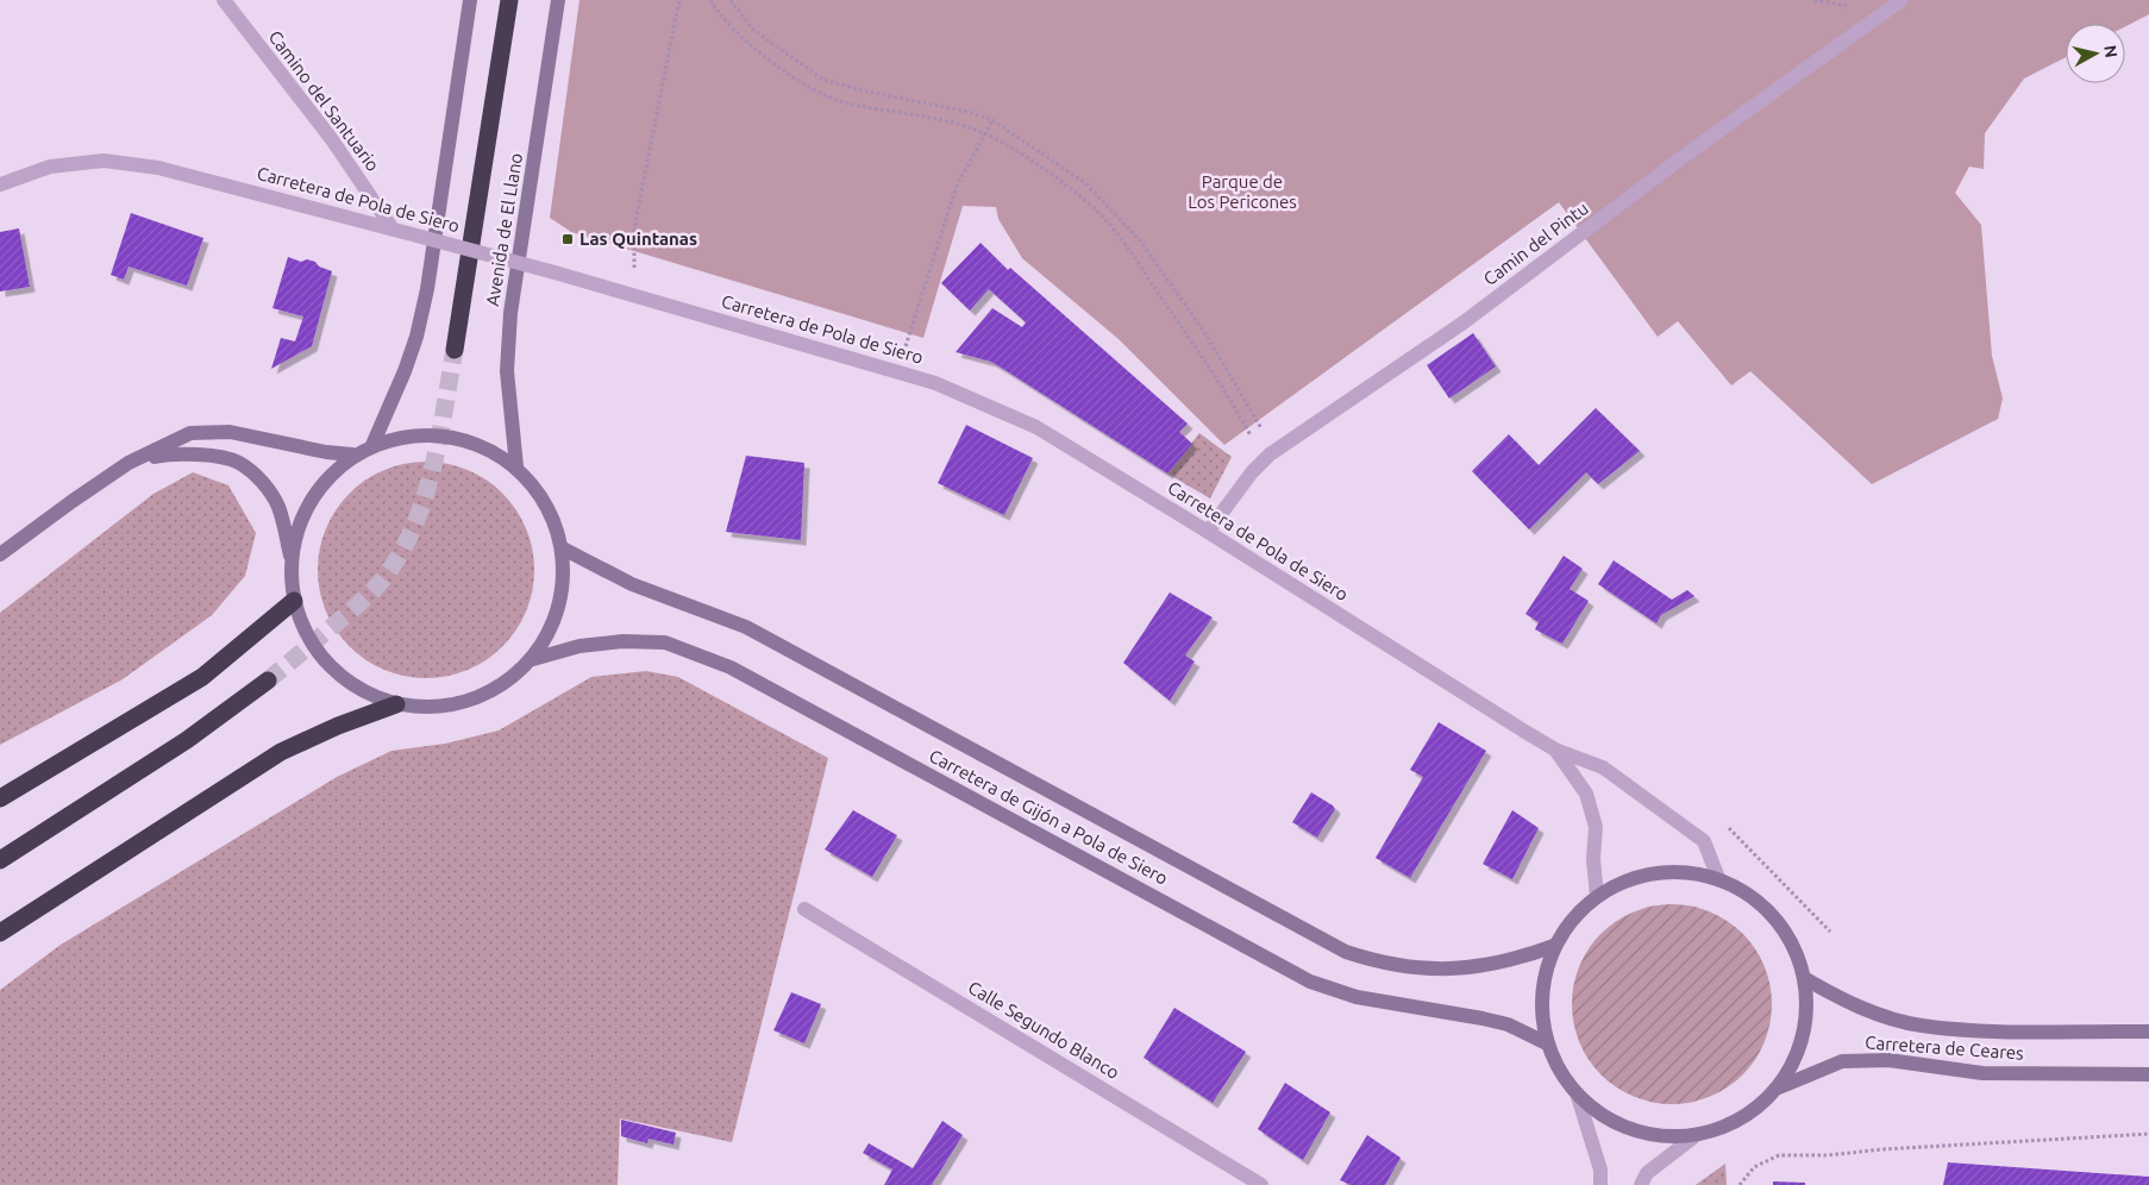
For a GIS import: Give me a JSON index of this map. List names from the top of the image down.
{
  "streets": {
    "main road": ["Avenida de El Llano", "Carretera de Gijón a Pola de Siero", "Carretera de Ceares"],
    "street": [
      "Camino del Santuario",
      "Carretera de Pola de Siero",
      "Camin del Pintu",
      "Calle Segundo Blanco"
    ]
  },
  "crossings": [
    ["Camino del Santuario", "Carretera de Pola de Siero"],
    ["Carretera de Pola de Siero", "Camin del Pintu"]
  ],
  "parks": ["Parque de Los Pericones"],
  "places": {
    "transit": ["Las Quintanas"]
  },
  "north": "right"
}
